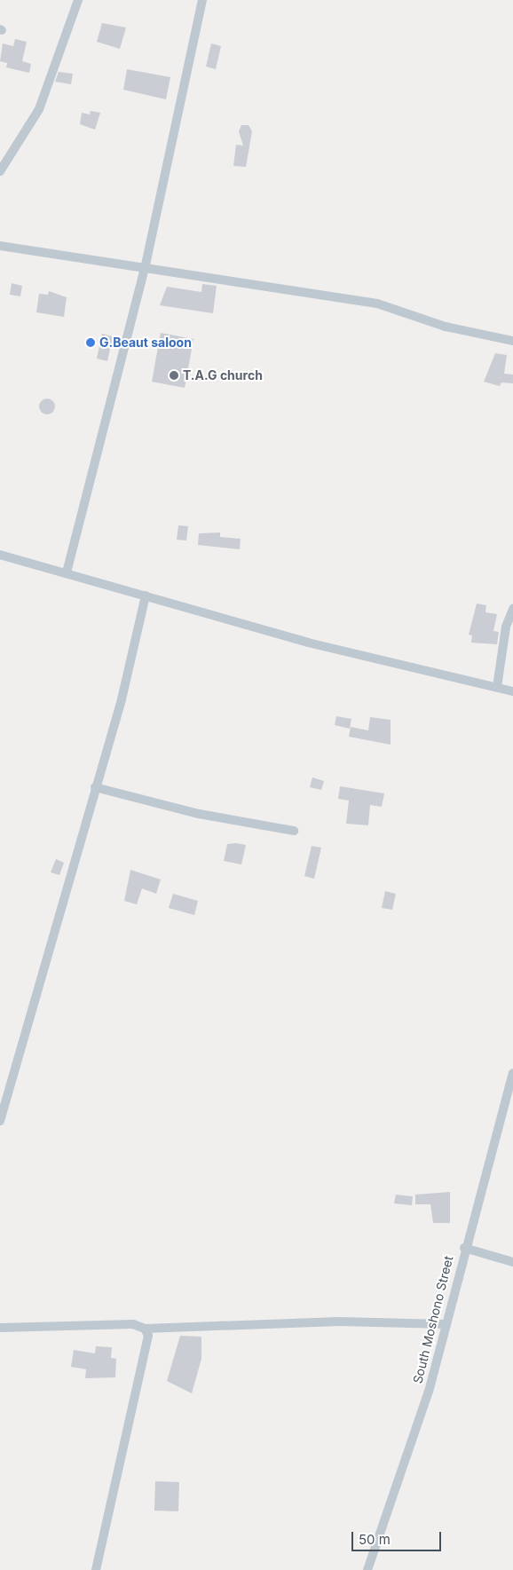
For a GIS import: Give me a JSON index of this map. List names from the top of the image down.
{
  "streets": {
    "street": ["South Moshono Street"]
  },
  "places": ["G.Beaut saloon", "T.A.G church"],
  "scale_bar": "50 m"
}
